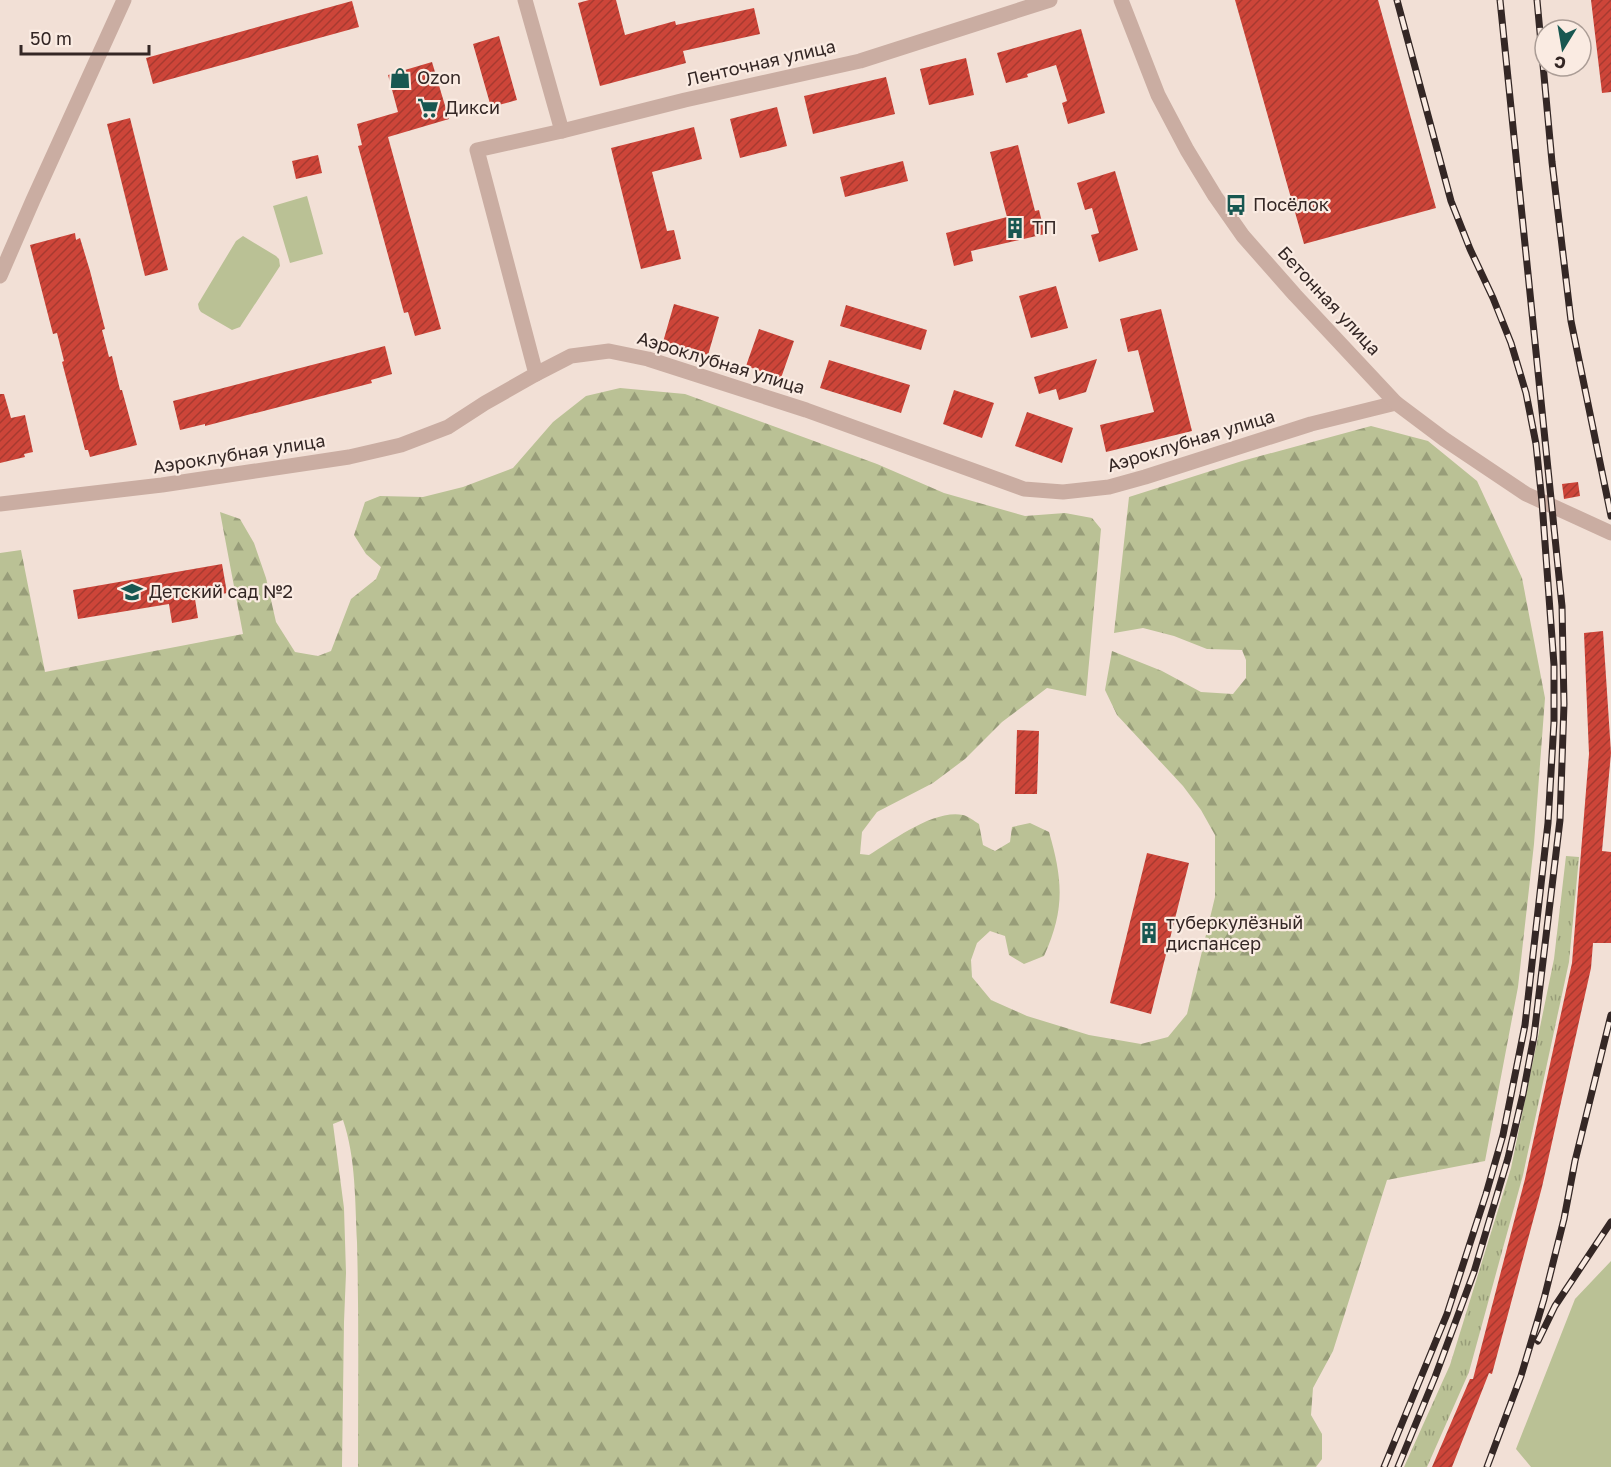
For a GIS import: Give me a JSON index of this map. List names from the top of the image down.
{
  "streets": {
    "street": ["Ленточная улица", "Бетонная улица", "Аэроклубная улица"]
  },
  "crossings": [
    ["Ленточная улица", "Аэроклубная улица"],
    ["Бетонная улица", "Аэроклубная улица"]
  ],
  "places": {
    "shop": ["Ozon"],
    "supermarket": ["Дикси"],
    "bus stop": ["Посёлок"],
    "building": ["ТП", "туберкулёзный диспансер"],
    "school or university": ["Детский сад №2"]
  },
  "scale_bar": "50 m",
  "north": "bottom"
}
